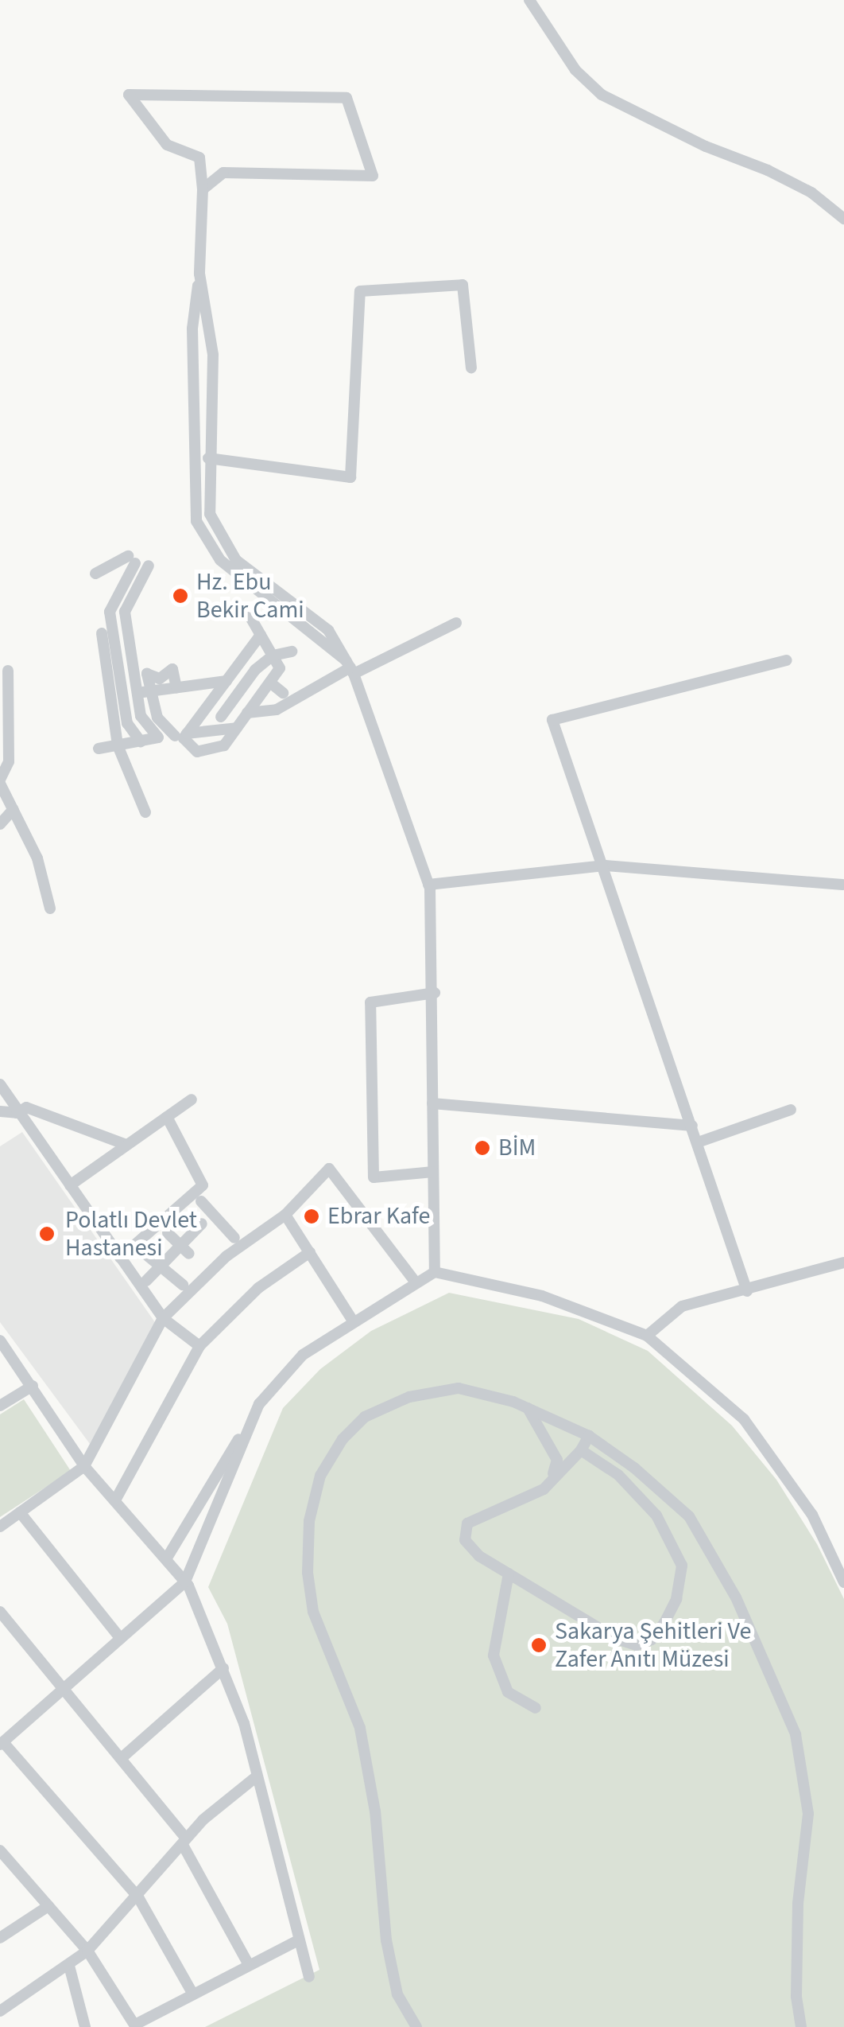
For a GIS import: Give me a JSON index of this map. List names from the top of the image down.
{
  "places": [
    "Hz. Ebu Bekir Cami",
    "BİM",
    "Ebrar Kafe",
    "Polatlı Devlet Hastanesi",
    "Sakarya Şehitleri Ve Zafer Anıtı Müzesi"
  ]
}
